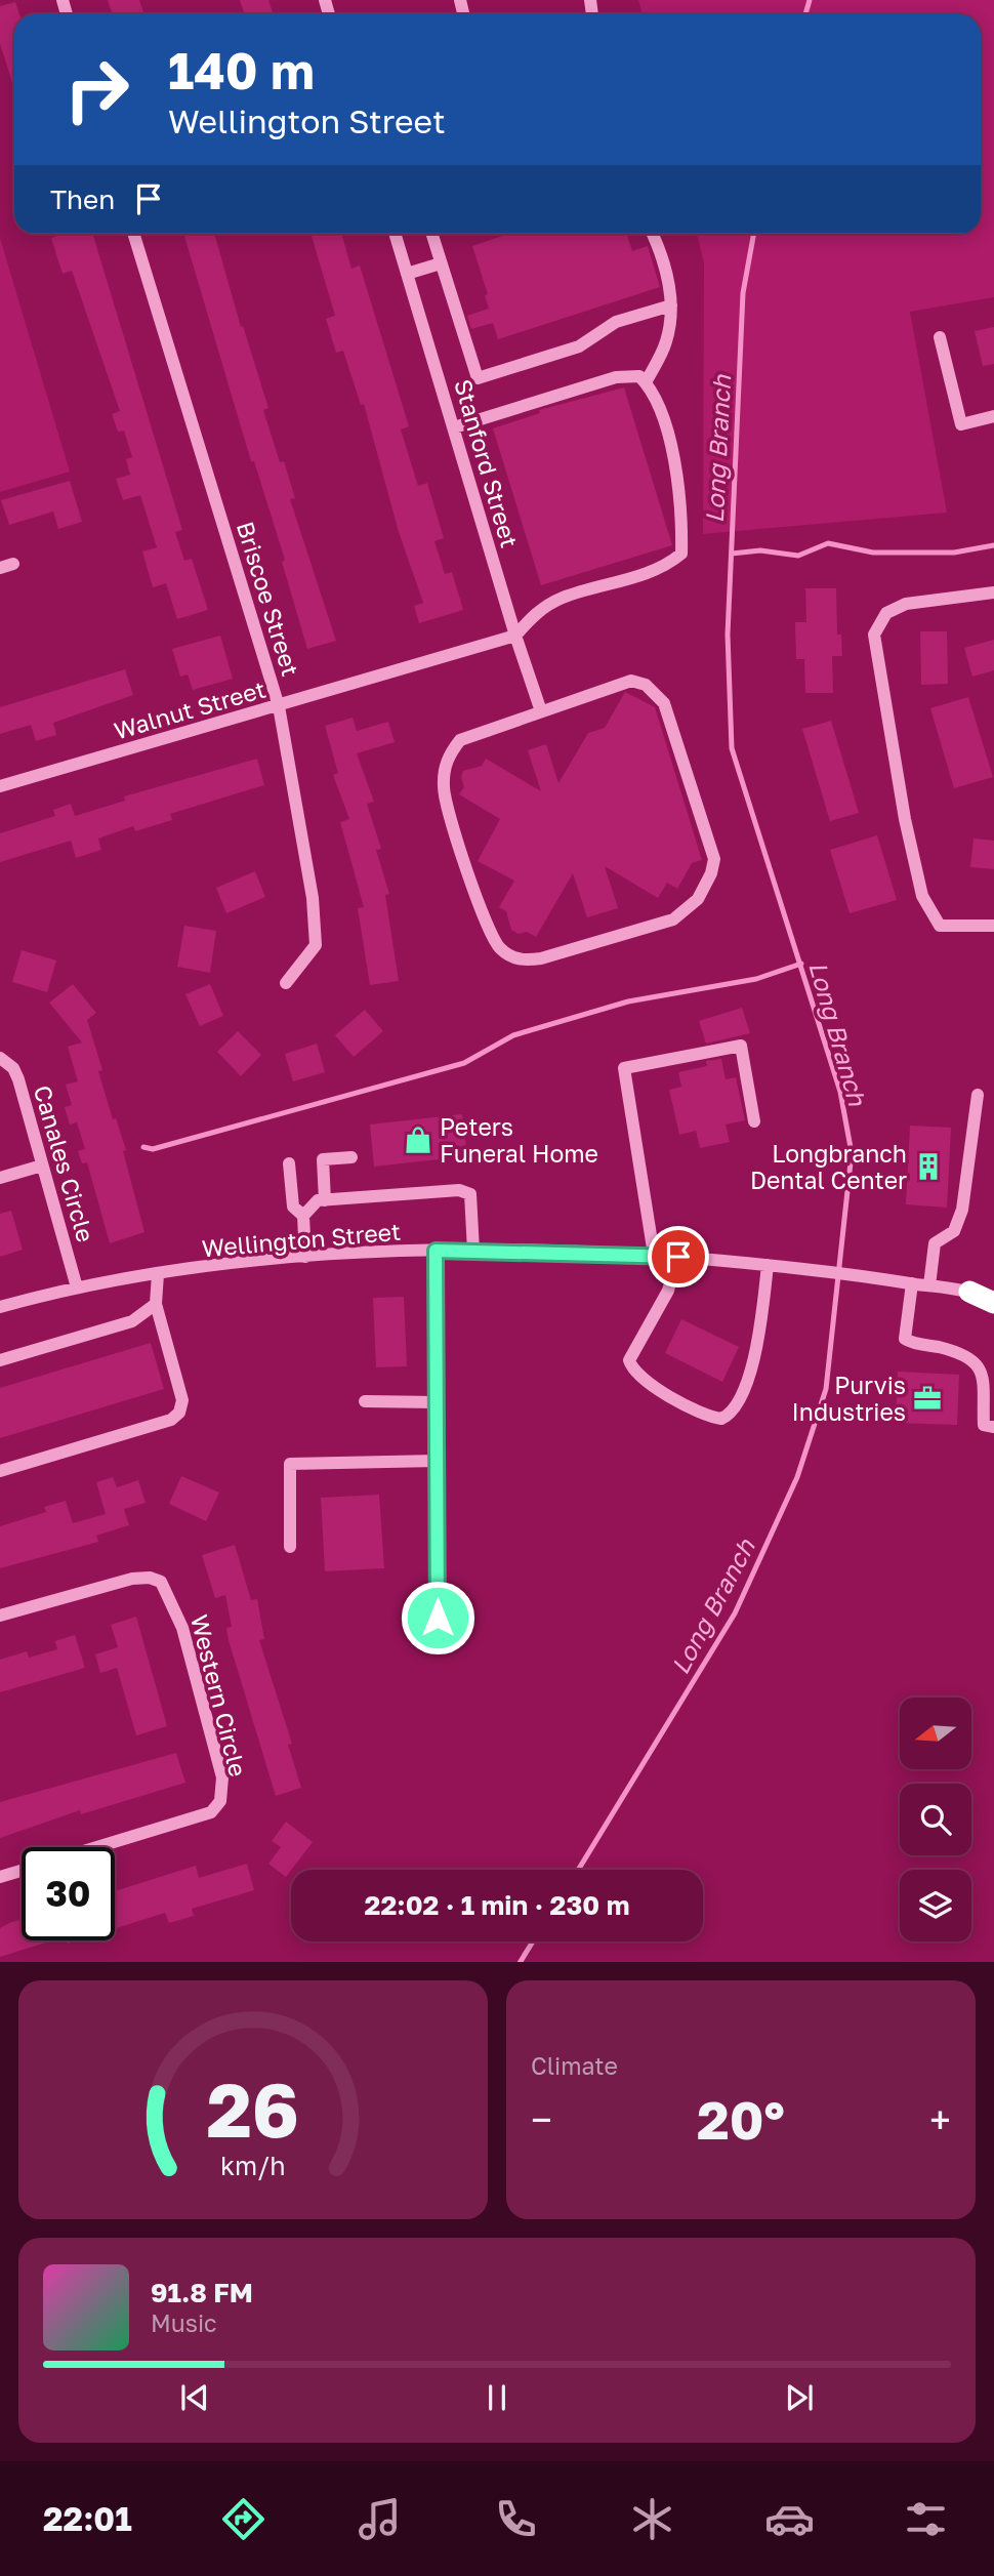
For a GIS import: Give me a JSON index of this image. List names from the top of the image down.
{
  "streets": {
    "street": [
      "Stanford Street",
      "Briscoe Street",
      "Walnut Street",
      "Canales Circle",
      "Wellington Street",
      "Western Circle"
    ]
  },
  "crossings": [
    ["Stanford Street", "Walnut Street"],
    ["Briscoe Street", "Walnut Street"],
    ["Canales Circle", "Wellington Street"]
  ],
  "water": ["Long Branch"],
  "places": {
    "shop": ["Peters Funeral Home"],
    "building": ["Longbranch Dental Center"],
    "office": ["Purvis Industries"]
  },
  "north": "left",
  "page": {
    "turn": ["140 m", "Wellington Street"],
    "then": "Then",
    "limit": "30",
    "trip": "22:02 · 1 min · 230 m",
    "tile": "Climate",
    "heat": ["−", "20°", "+"],
    "song": ["91.8 FM", "Music"],
    "tabs": "22:01",
    "gauge": ["26", "km/h"]
  }
}
